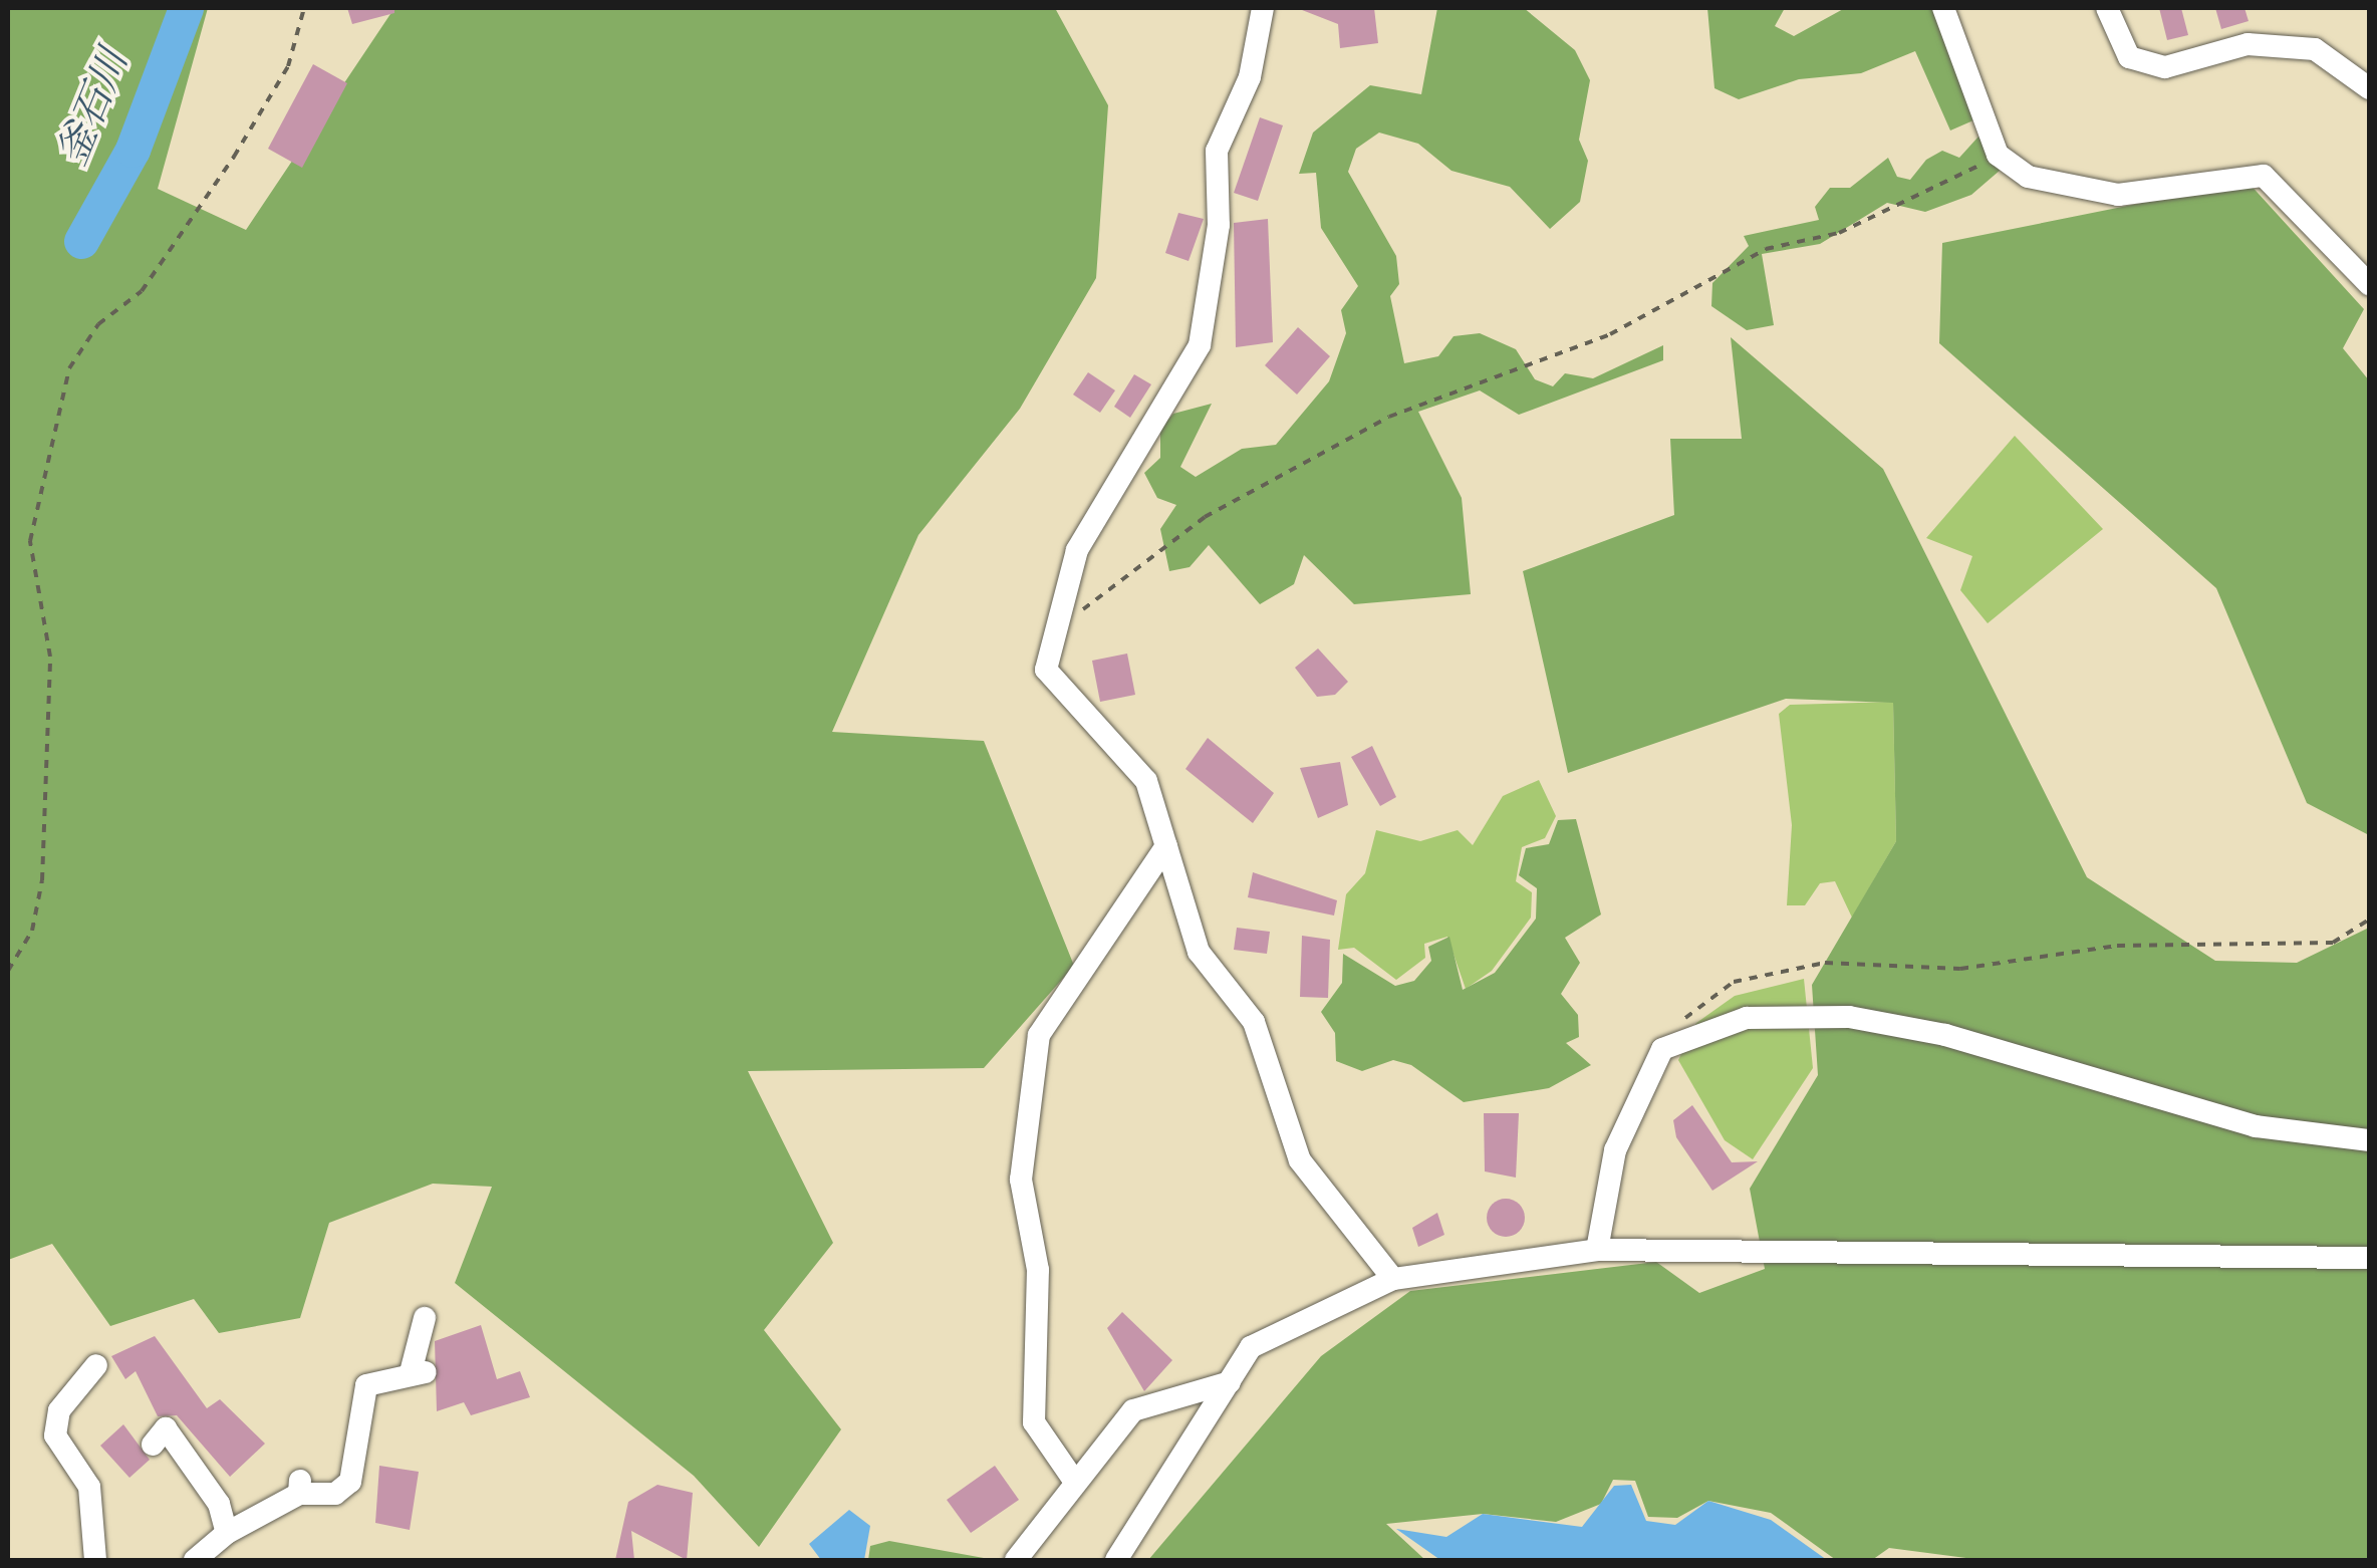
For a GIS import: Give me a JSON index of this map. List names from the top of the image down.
{
  "water": ["釜石川"]
}
